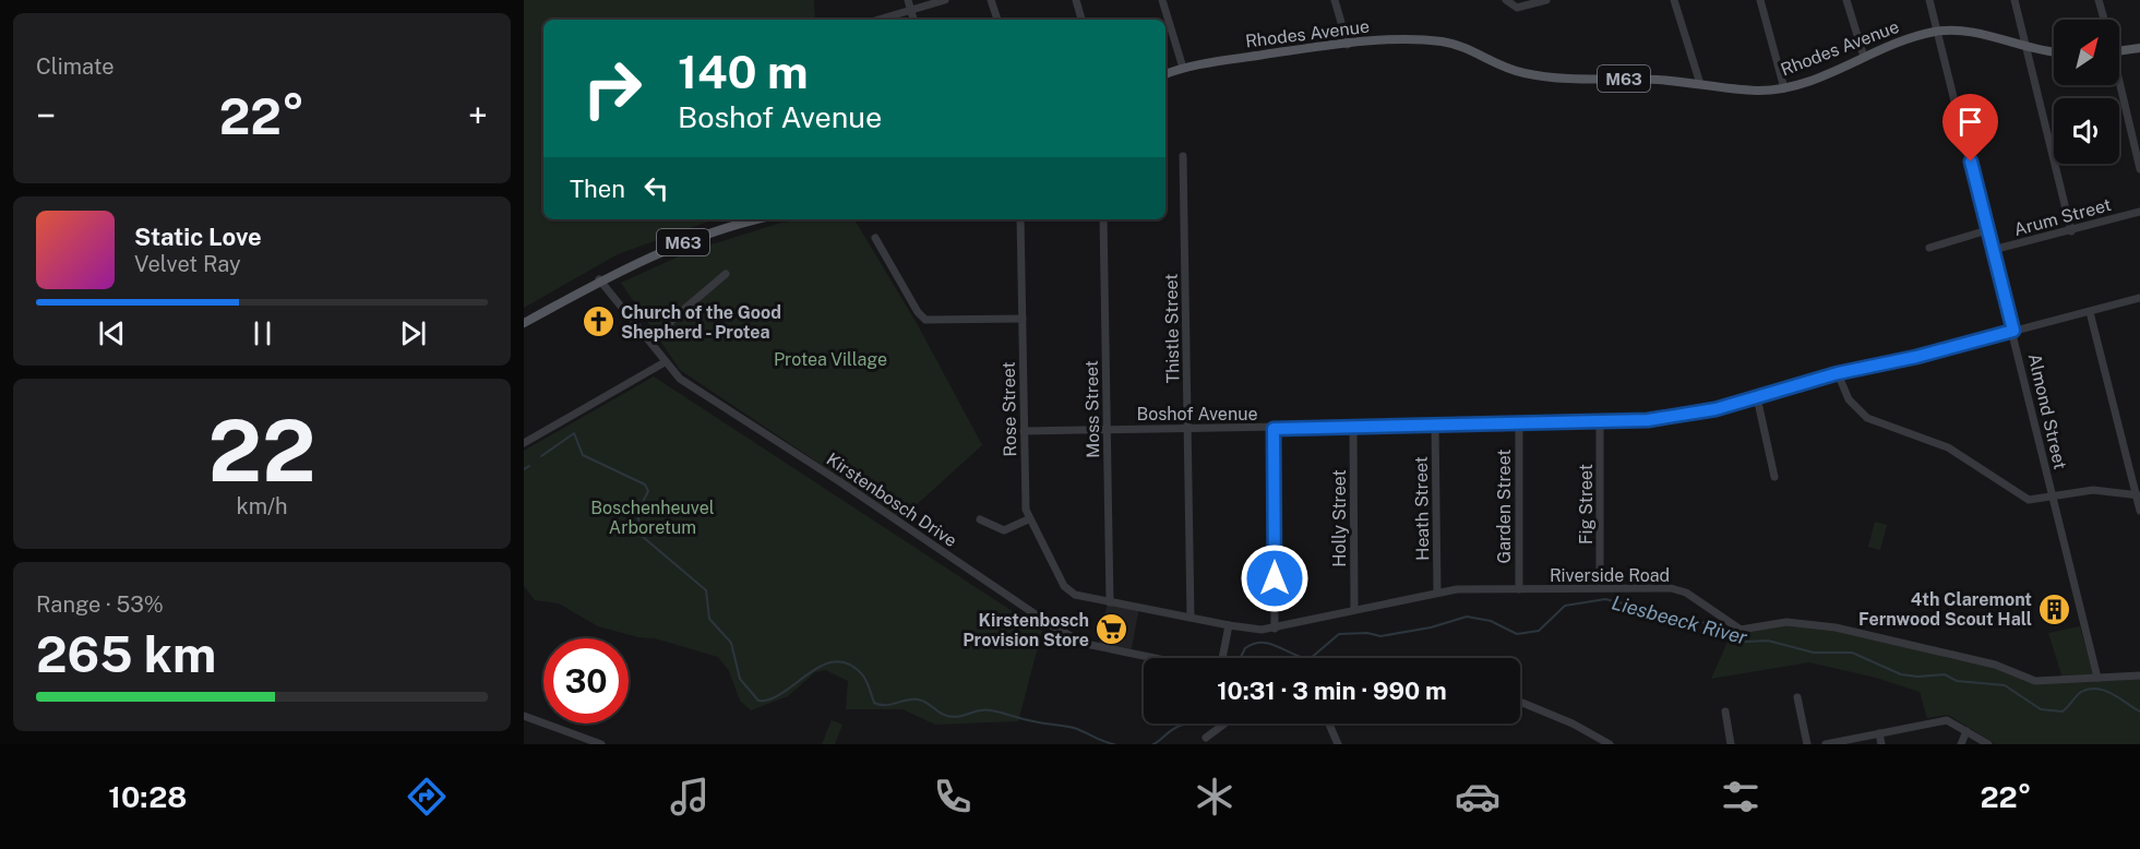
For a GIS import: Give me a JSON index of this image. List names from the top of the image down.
{
  "streets": {
    "main road": ["Rhodes Avenue", "M63"],
    "street": [
      "Arum Street",
      "Thistle Street",
      "Rose Street",
      "Moss Street",
      "Almond Street",
      "Boshof Avenue",
      "Kirstenbosch Drive",
      "Fig Street",
      "Garden Street",
      "Heath Street",
      "Holly Street",
      "Riverside Road"
    ]
  },
  "crossings": [
    ["Rhodes Avenue", "Almond Street"],
    ["M63", "Kirstenbosch Drive"],
    ["Arum Street", "Almond Street"],
    ["Thistle Street", "Boshof Avenue"],
    ["Thistle Street", "Riverside Road"],
    ["Rose Street", "Boshof Avenue"],
    ["Rose Street", "Riverside Road"],
    ["Moss Street", "Boshof Avenue"],
    ["Moss Street", "Riverside Road"],
    ["Almond Street", "Boshof Avenue"],
    ["Almond Street", "Riverside Road"],
    ["Boshof Avenue", "Fig Street"],
    ["Boshof Avenue", "Garden Street"],
    ["Boshof Avenue", "Heath Street"],
    ["Boshof Avenue", "Holly Street"],
    ["Fig Street", "Riverside Road"],
    ["Garden Street", "Riverside Road"],
    ["Heath Street", "Riverside Road"],
    ["Holly Street", "Riverside Road"]
  ],
  "water": ["Liesbeeck River"],
  "parks": ["Protea Village", "Boschenheuvel Arboretum"],
  "places": {
    "church": ["Church of the Good Shepherd - Protea"],
    "building": ["4th Claremont Fernwood Scout Hall"],
    "supermarket": ["Kirstenbosch Provision Store"]
  },
  "north": "top right",
  "page": {
    "tile": [
      "Climate",
      ["22", "km/h"],
      ["Range · 53%", "265 km"]
    ],
    "turn": ["140 m", "Boshof Avenue"],
    "heat": ["−", "22°", "+"],
    "then": "Then",
    "song": ["Static Love", "Velvet Ray"],
    "limit": "30",
    "trip": "10:31 · 3 min · 990 m",
    "tabs": ["10:28", "22°"]
  }
}
